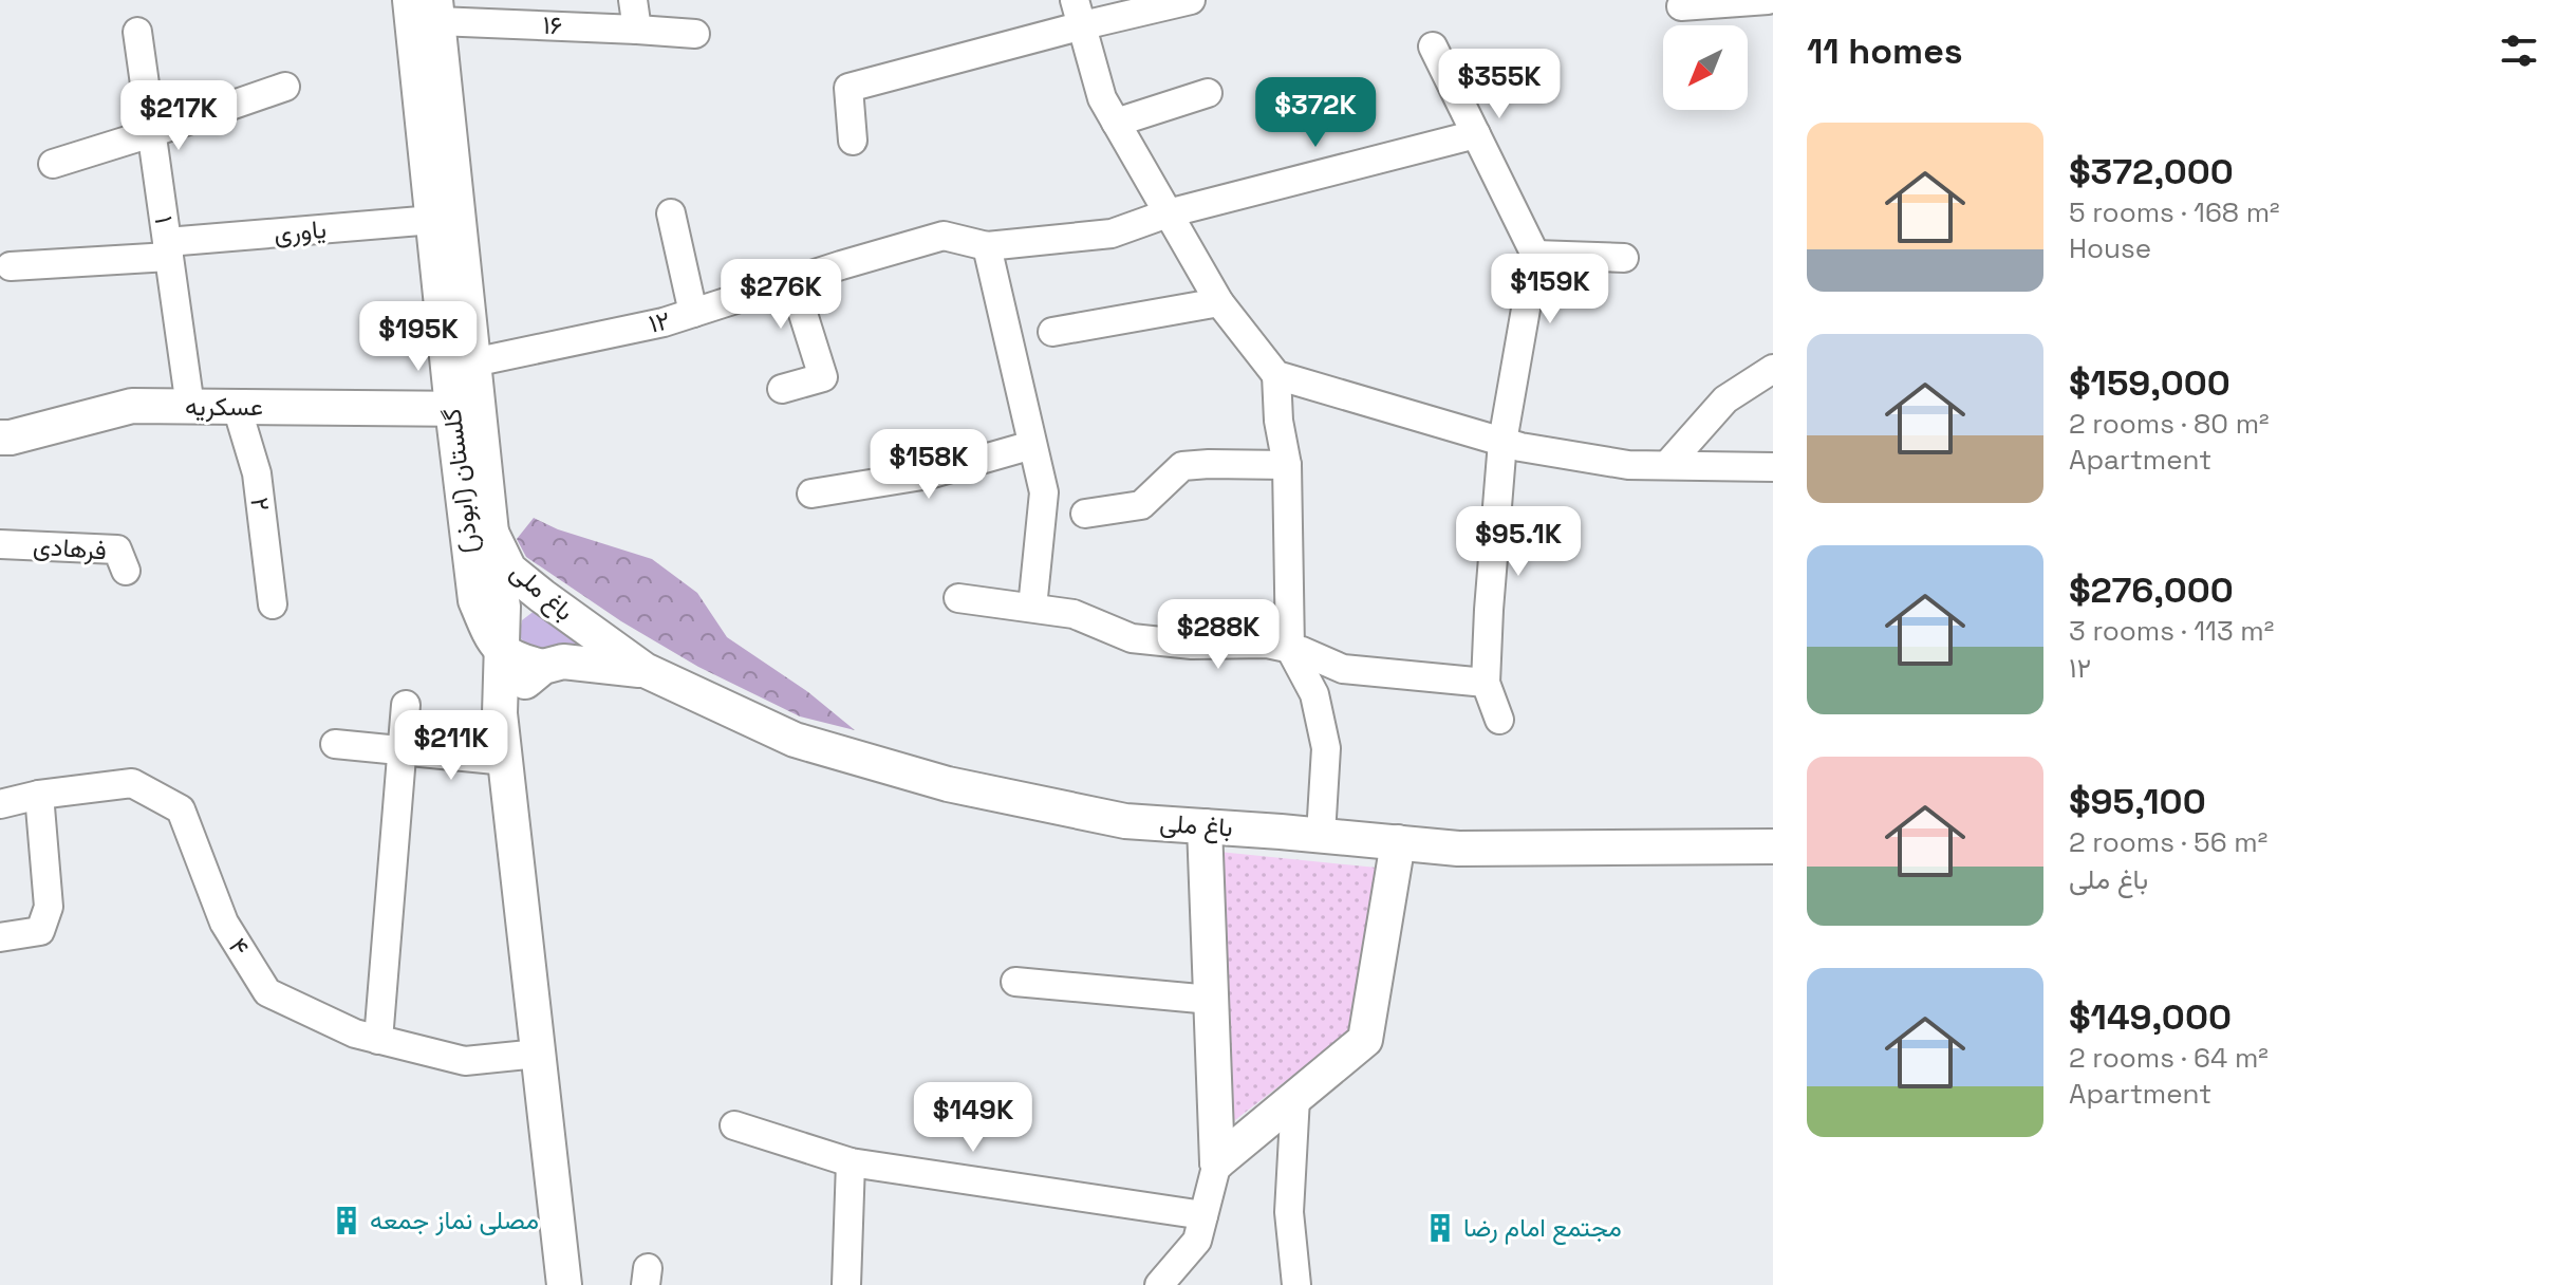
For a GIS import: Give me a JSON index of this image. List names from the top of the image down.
{
  "streets": {
    "street": [
      "۱۶",
      "۱",
      "یاوری",
      "۱۲",
      "عسکریه",
      "گلستان (ابوذر)",
      "۲",
      "فرهادی",
      "باغ ملی",
      "۴"
    ]
  },
  "crossings": [
    ["۱۶", "گلستان (ابوذر)"],
    ["۱", "یاوری"],
    ["۱", "عسکریه"],
    ["یاوری", "گلستان (ابوذر)"],
    ["۱۲", "گلستان (ابوذر)"],
    ["عسکریه", "گلستان (ابوذر)"],
    ["عسکریه", "۲"],
    ["گلستان (ابوذر)", "باغ ملی"],
    ["گلستان (ابوذر)", "۴"]
  ],
  "places": {
    "building": ["مصلی نماز جمعه", "مجتمع امام رضا"]
  },
  "north": "bottom left",
  "page": {
    "heading": "11 homes",
    "price": [
      "$355K",
      "$372K",
      "$217K",
      "$159K",
      "$276K",
      "$195K",
      "$158K",
      "$95.1K",
      "$288K",
      "$211K",
      "$149K"
    ],
    "list": [
      {
        "name": "$372,000",
        "note": "5 rooms · 168 m² · House"
      },
      {
        "name": "$159,000",
        "note": "2 rooms · 80 m² · Apartment"
      },
      {
        "name": "$276,000",
        "note": "3 rooms · 113 m² · ۱۲"
      },
      {
        "name": "$95,100",
        "note": "2 rooms · 56 m² · باغ ملی"
      },
      {
        "name": "$149,000",
        "note": "2 rooms · 64 m² · Apartment"
      }
    ]
  }
}
